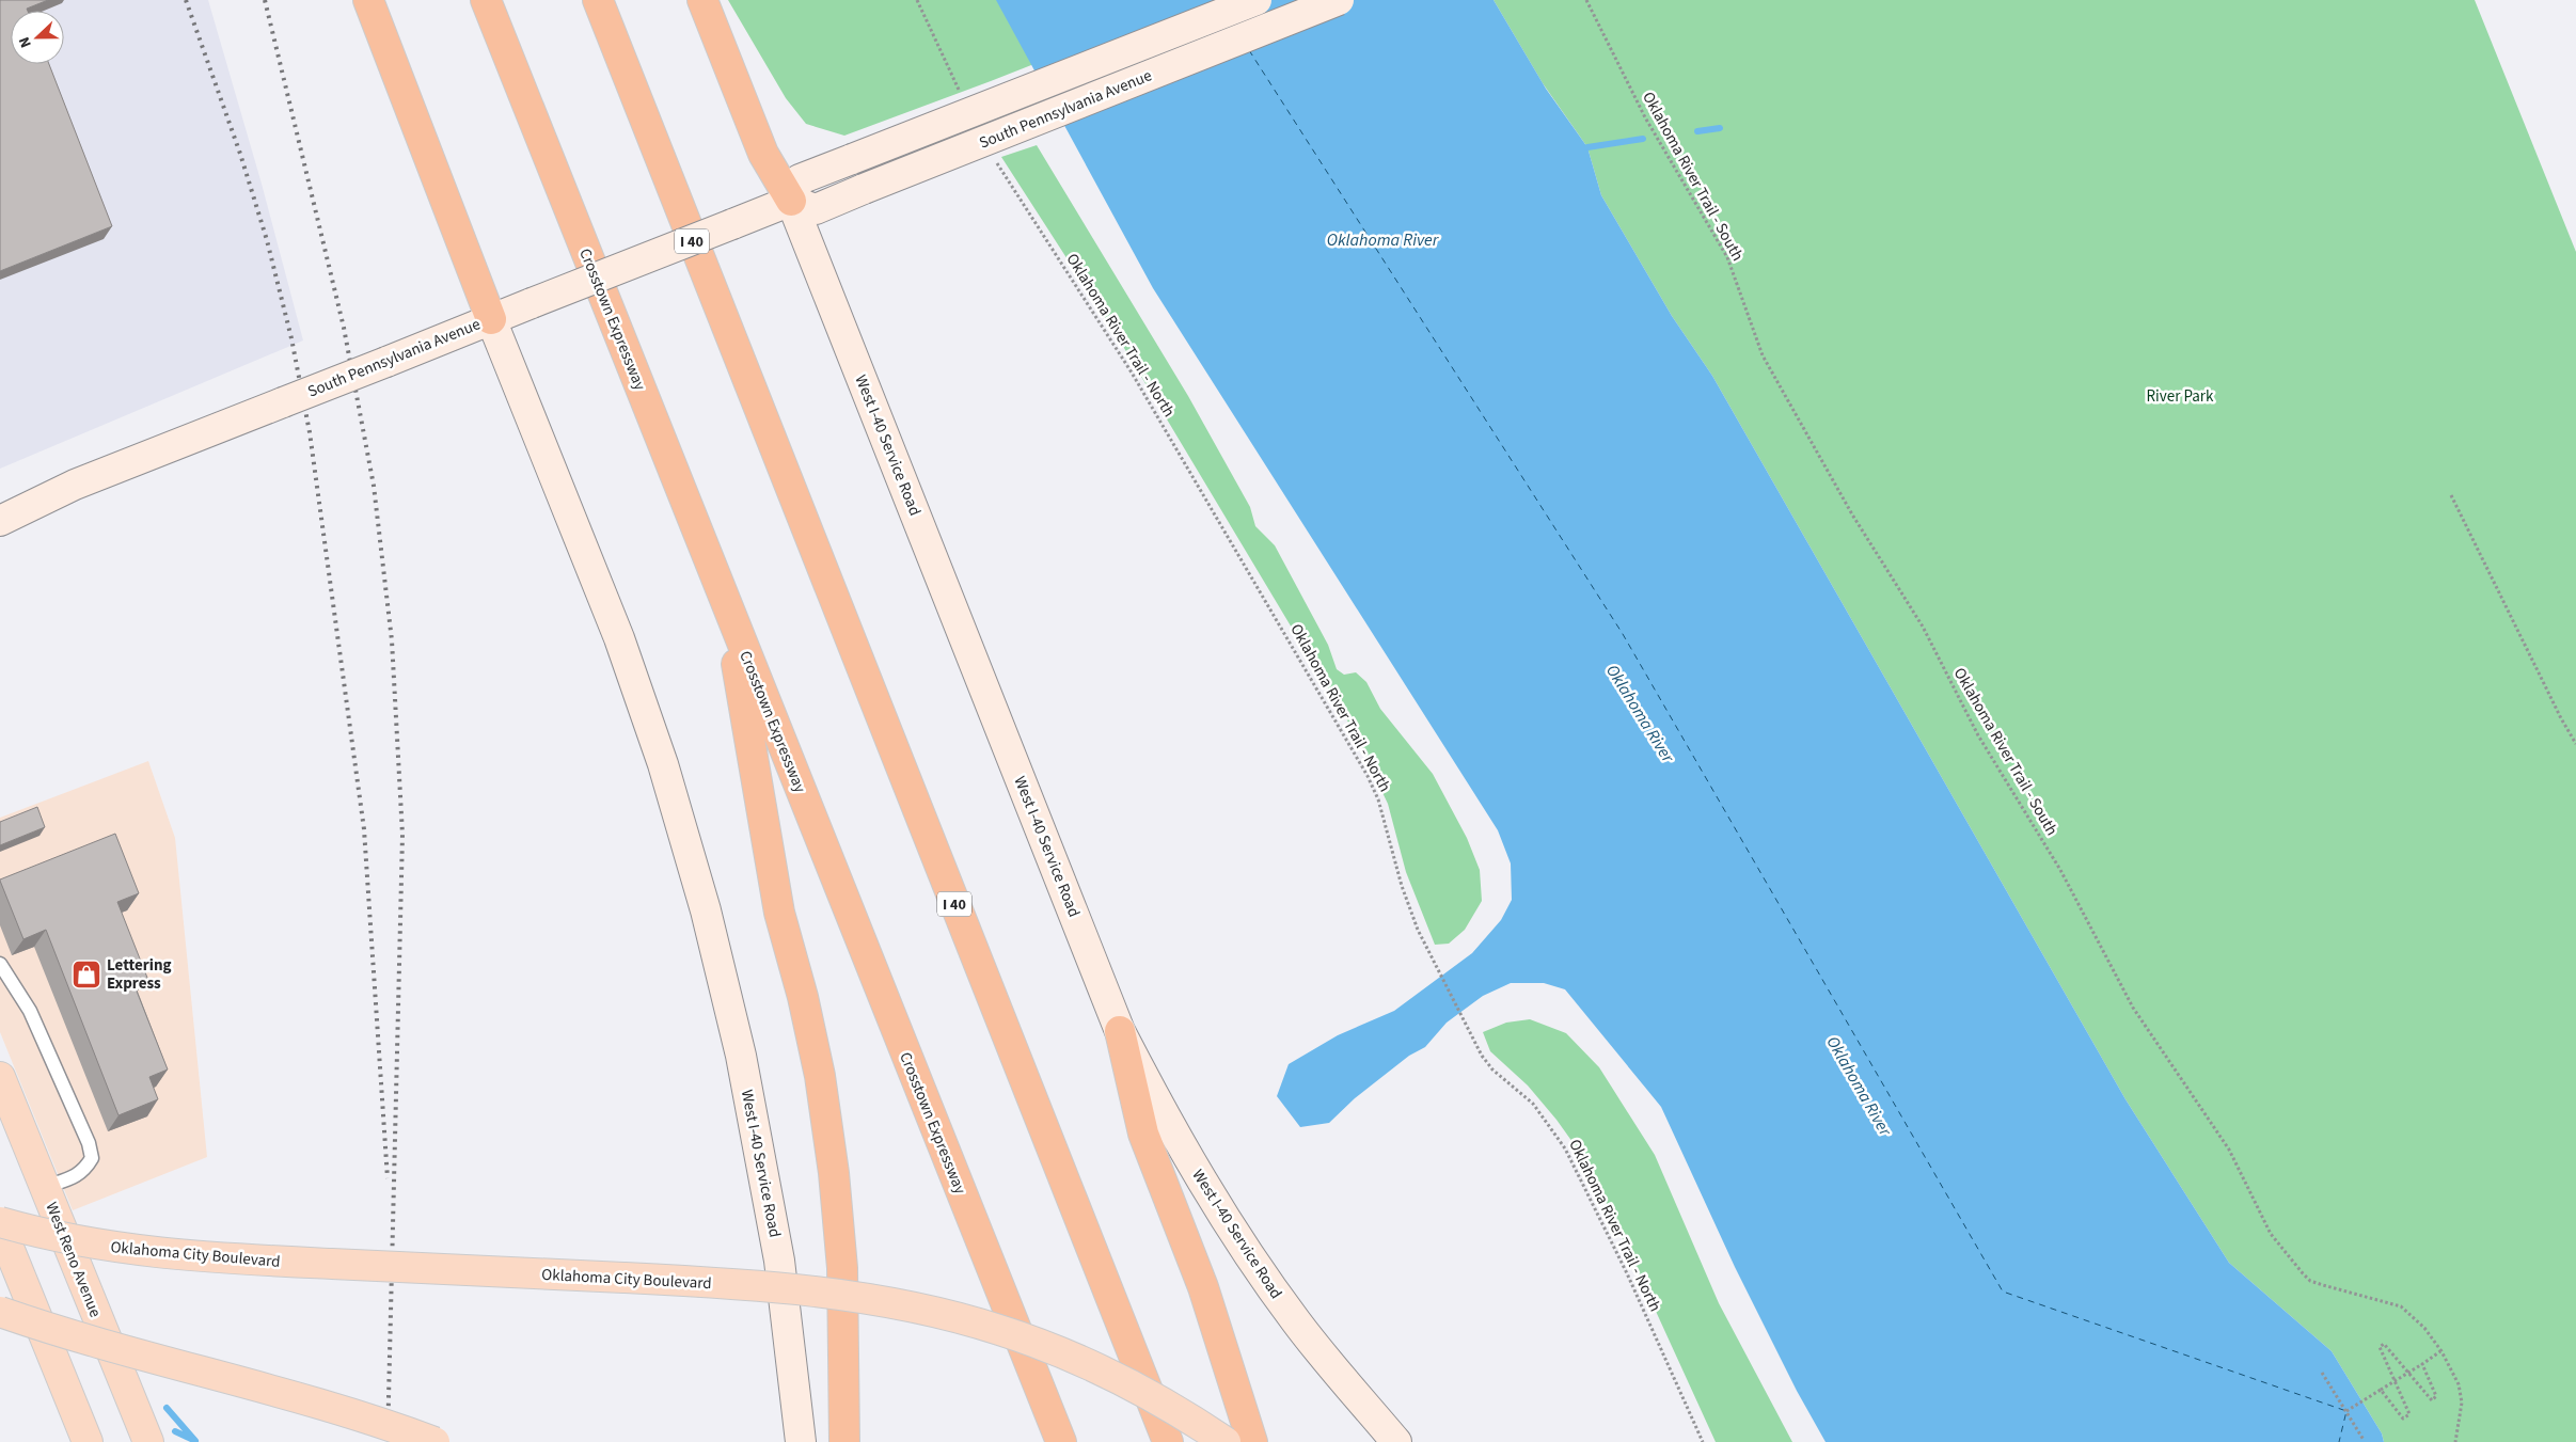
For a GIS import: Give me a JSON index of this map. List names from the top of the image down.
{
  "streets": {
    "highway": ["I 40", "Crosstown Expressway"],
    "main road": [
      "South Pennsylvania Avenue",
      "West I-40 Service Road",
      "Oklahoma City Boulevard",
      "West Reno Avenue"
    ],
    "path": ["Oklahoma River Trail - South", "Oklahoma River Trail - North"]
  },
  "crossings": [
    ["South Pennsylvania Avenue", "West I-40 Service Road"]
  ],
  "water": ["Oklahoma River"],
  "parks": ["River Park"],
  "places": {
    "shop": ["Lettering Express"]
  },
  "north": "left"
}
